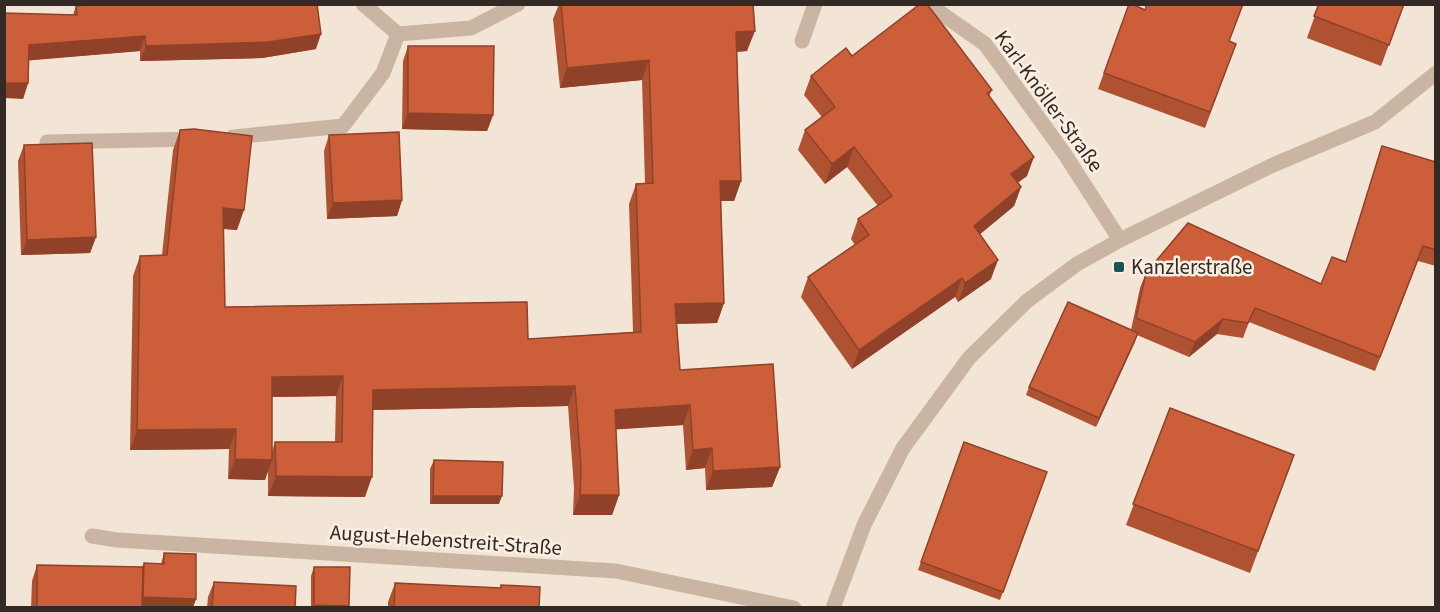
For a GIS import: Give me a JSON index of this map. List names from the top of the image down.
{
  "streets": {
    "street": ["Karl-Knöller-Straße", "August-Hebenstreit-Straße"]
  },
  "places": {
    "transit": ["Kanzlerstraße"]
  }
}
